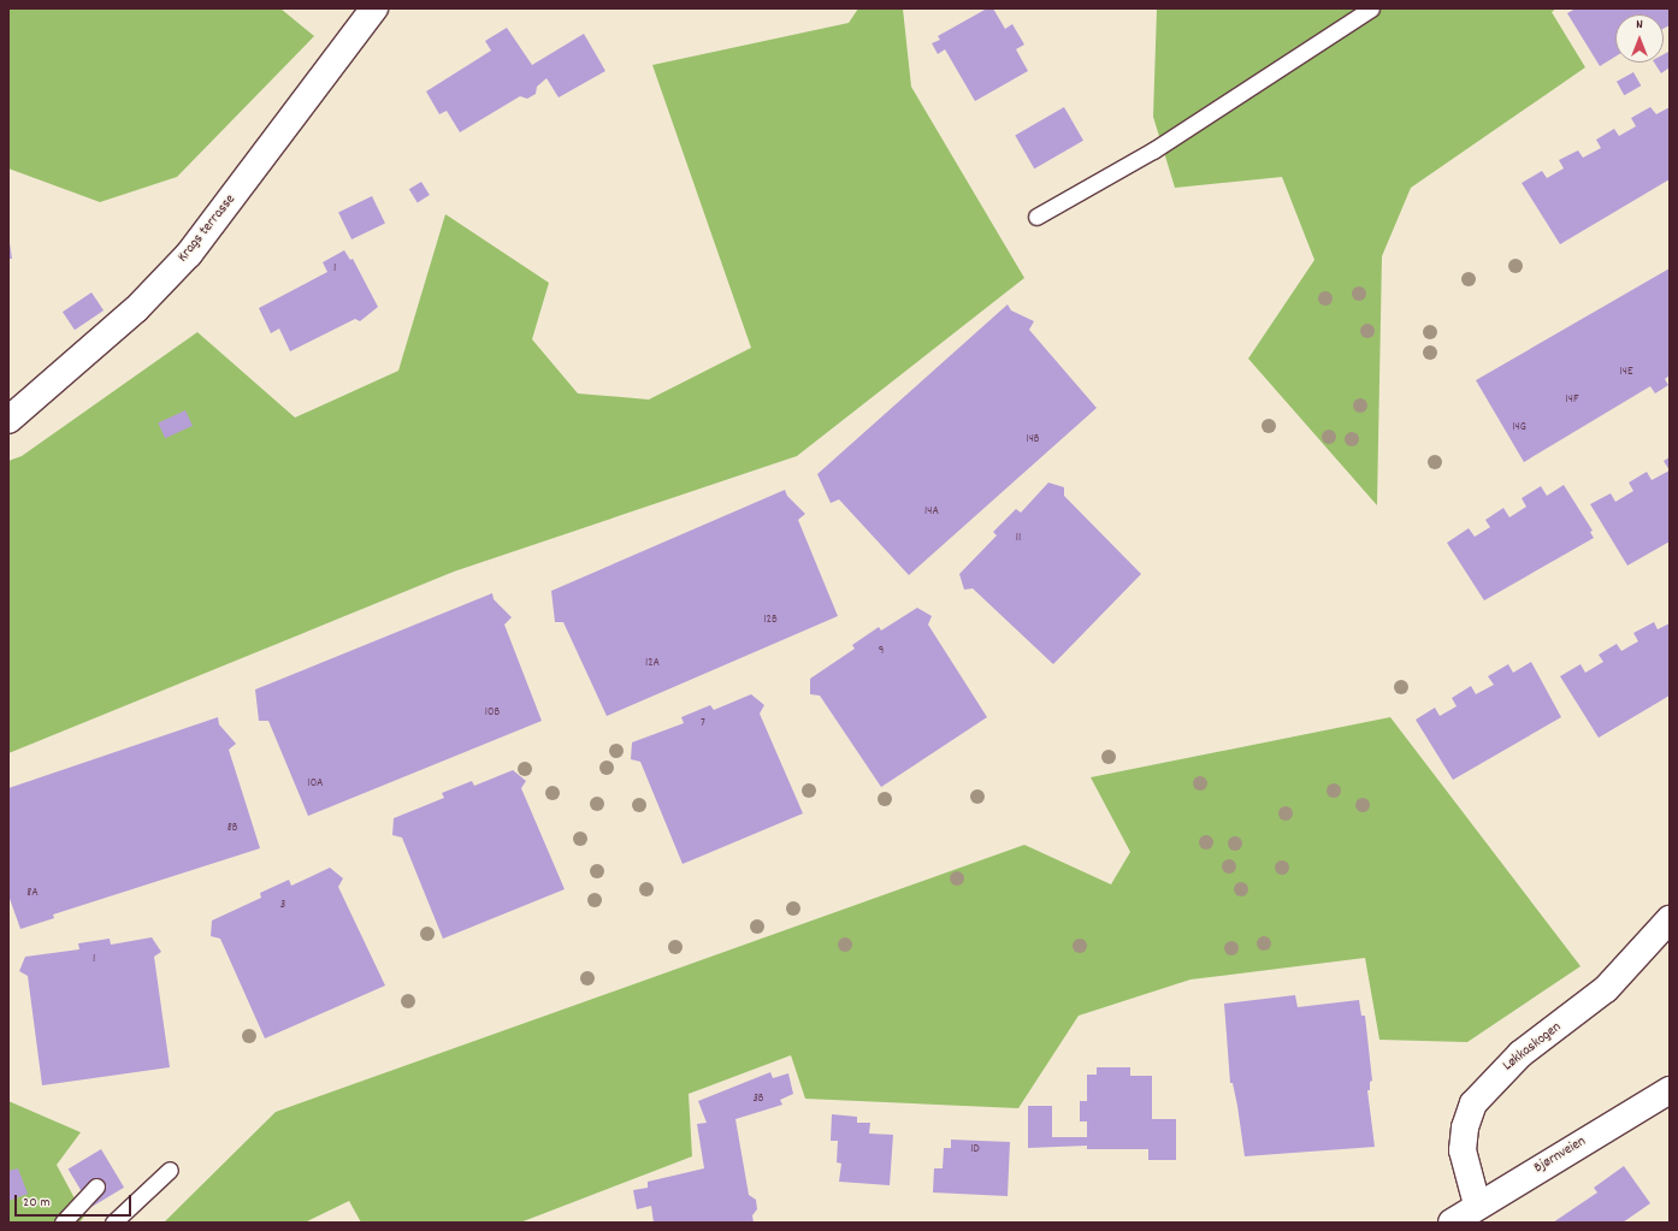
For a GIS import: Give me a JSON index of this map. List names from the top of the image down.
{
  "streets": {
    "street": ["Krags terrasse", "Løkkaskogen", "Bjørnveien"]
  },
  "crossings": [
    ["Løkkaskogen", "Bjørnveien"]
  ],
  "house_numbers": [
    "1",
    "14E",
    "14F",
    "14G",
    "14B",
    "14A",
    "11",
    "12B",
    "9",
    "12A",
    "10B",
    "7",
    "10A",
    "8B",
    "8A",
    "3",
    "1",
    "3B",
    "1D"
  ],
  "scale_bar": "20 m",
  "north": "top"
}
